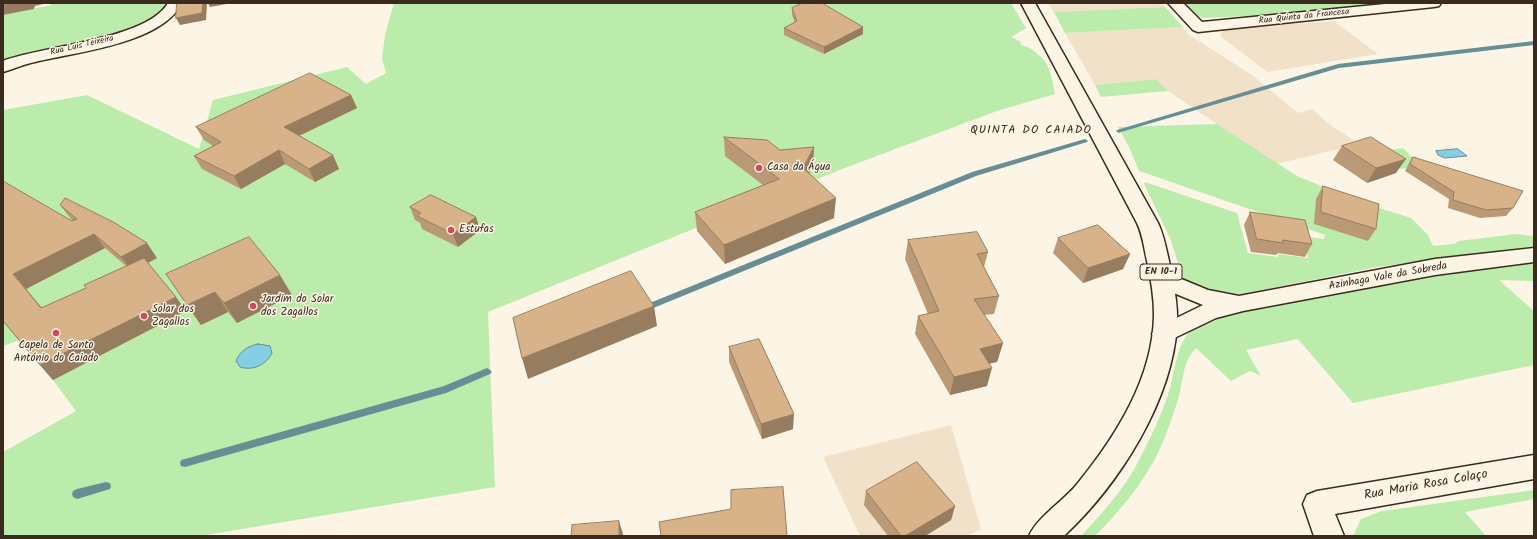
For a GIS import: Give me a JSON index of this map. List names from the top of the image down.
{
  "streets": {
    "street": [
      "Rua Quinta da Francesa",
      "Rua Luis Teixeira",
      "EN 10-1",
      "Azinhaga Vale da Sobreda",
      "Rua Maria Rosa Colaço"
    ]
  },
  "crossings": [
    ["EN 10-1", "Azinhaga Vale da Sobreda"]
  ],
  "districts": ["QUINTA DO CAIADO"],
  "places": [
    "Casa da Água",
    "Estufas",
    "Jardim do Solar dos Zagallos",
    "Solar dos Zagallos",
    "Capela de Santo António do Caiado"
  ]
}
